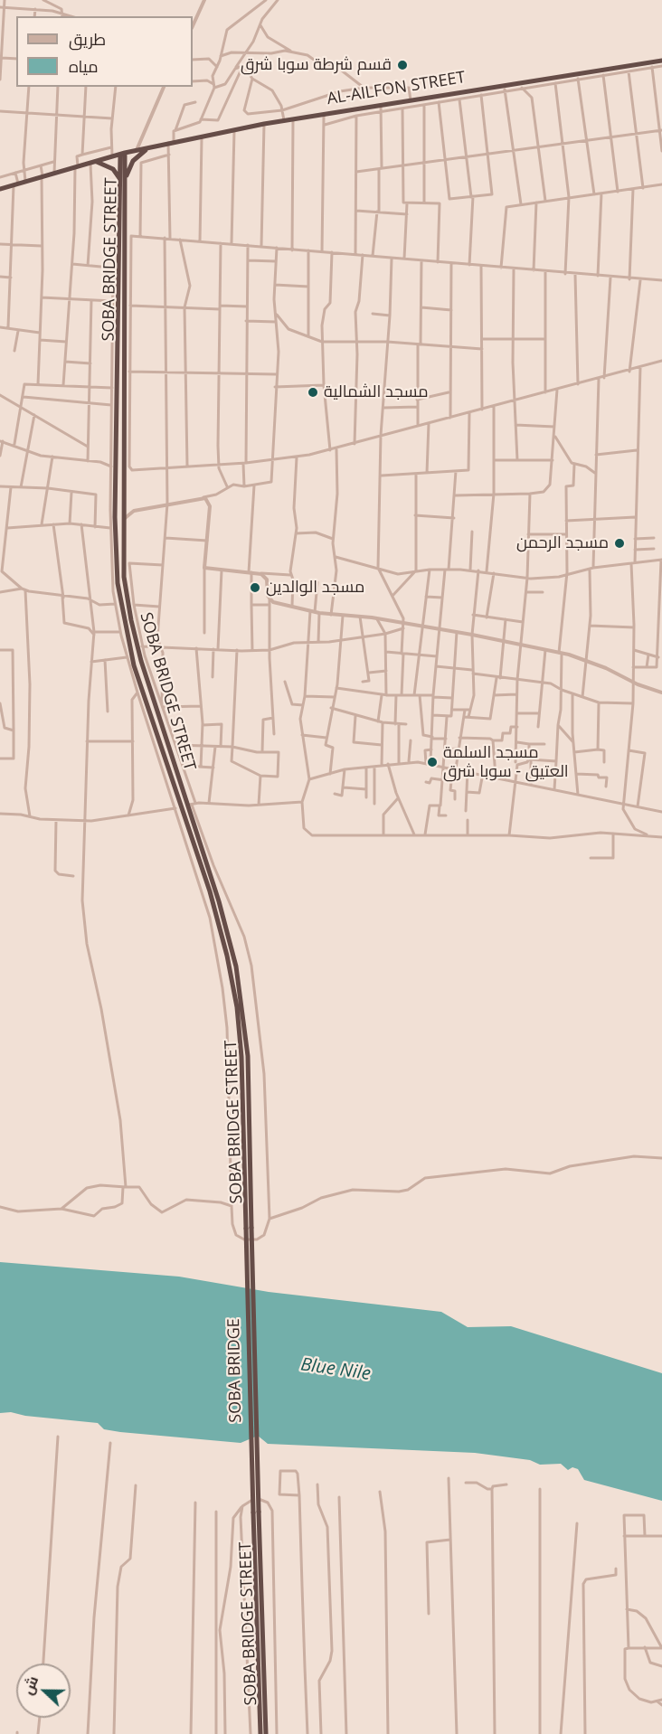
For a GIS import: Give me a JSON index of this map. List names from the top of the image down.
{
  "streets": {
    "highway": ["AL-AILFON STREET", "SOBA BRIDGE STREET", "SOBA BRIDGE"]
  },
  "crossings": [
    ["AL-AILFON STREET", "SOBA BRIDGE STREET"],
    ["SOBA BRIDGE STREET", "SOBA BRIDGE"]
  ],
  "water": ["Blue Nile"],
  "places": [
    "قسم شرطة سوبا شرق",
    "مسجد الشمالية",
    "مسجد الرحمن",
    "مسجد الوالدين",
    "مسجد السلمة العتيق - سوبا شرق"
  ],
  "legend": ["طريق", "مياه"],
  "north": "left"
}
